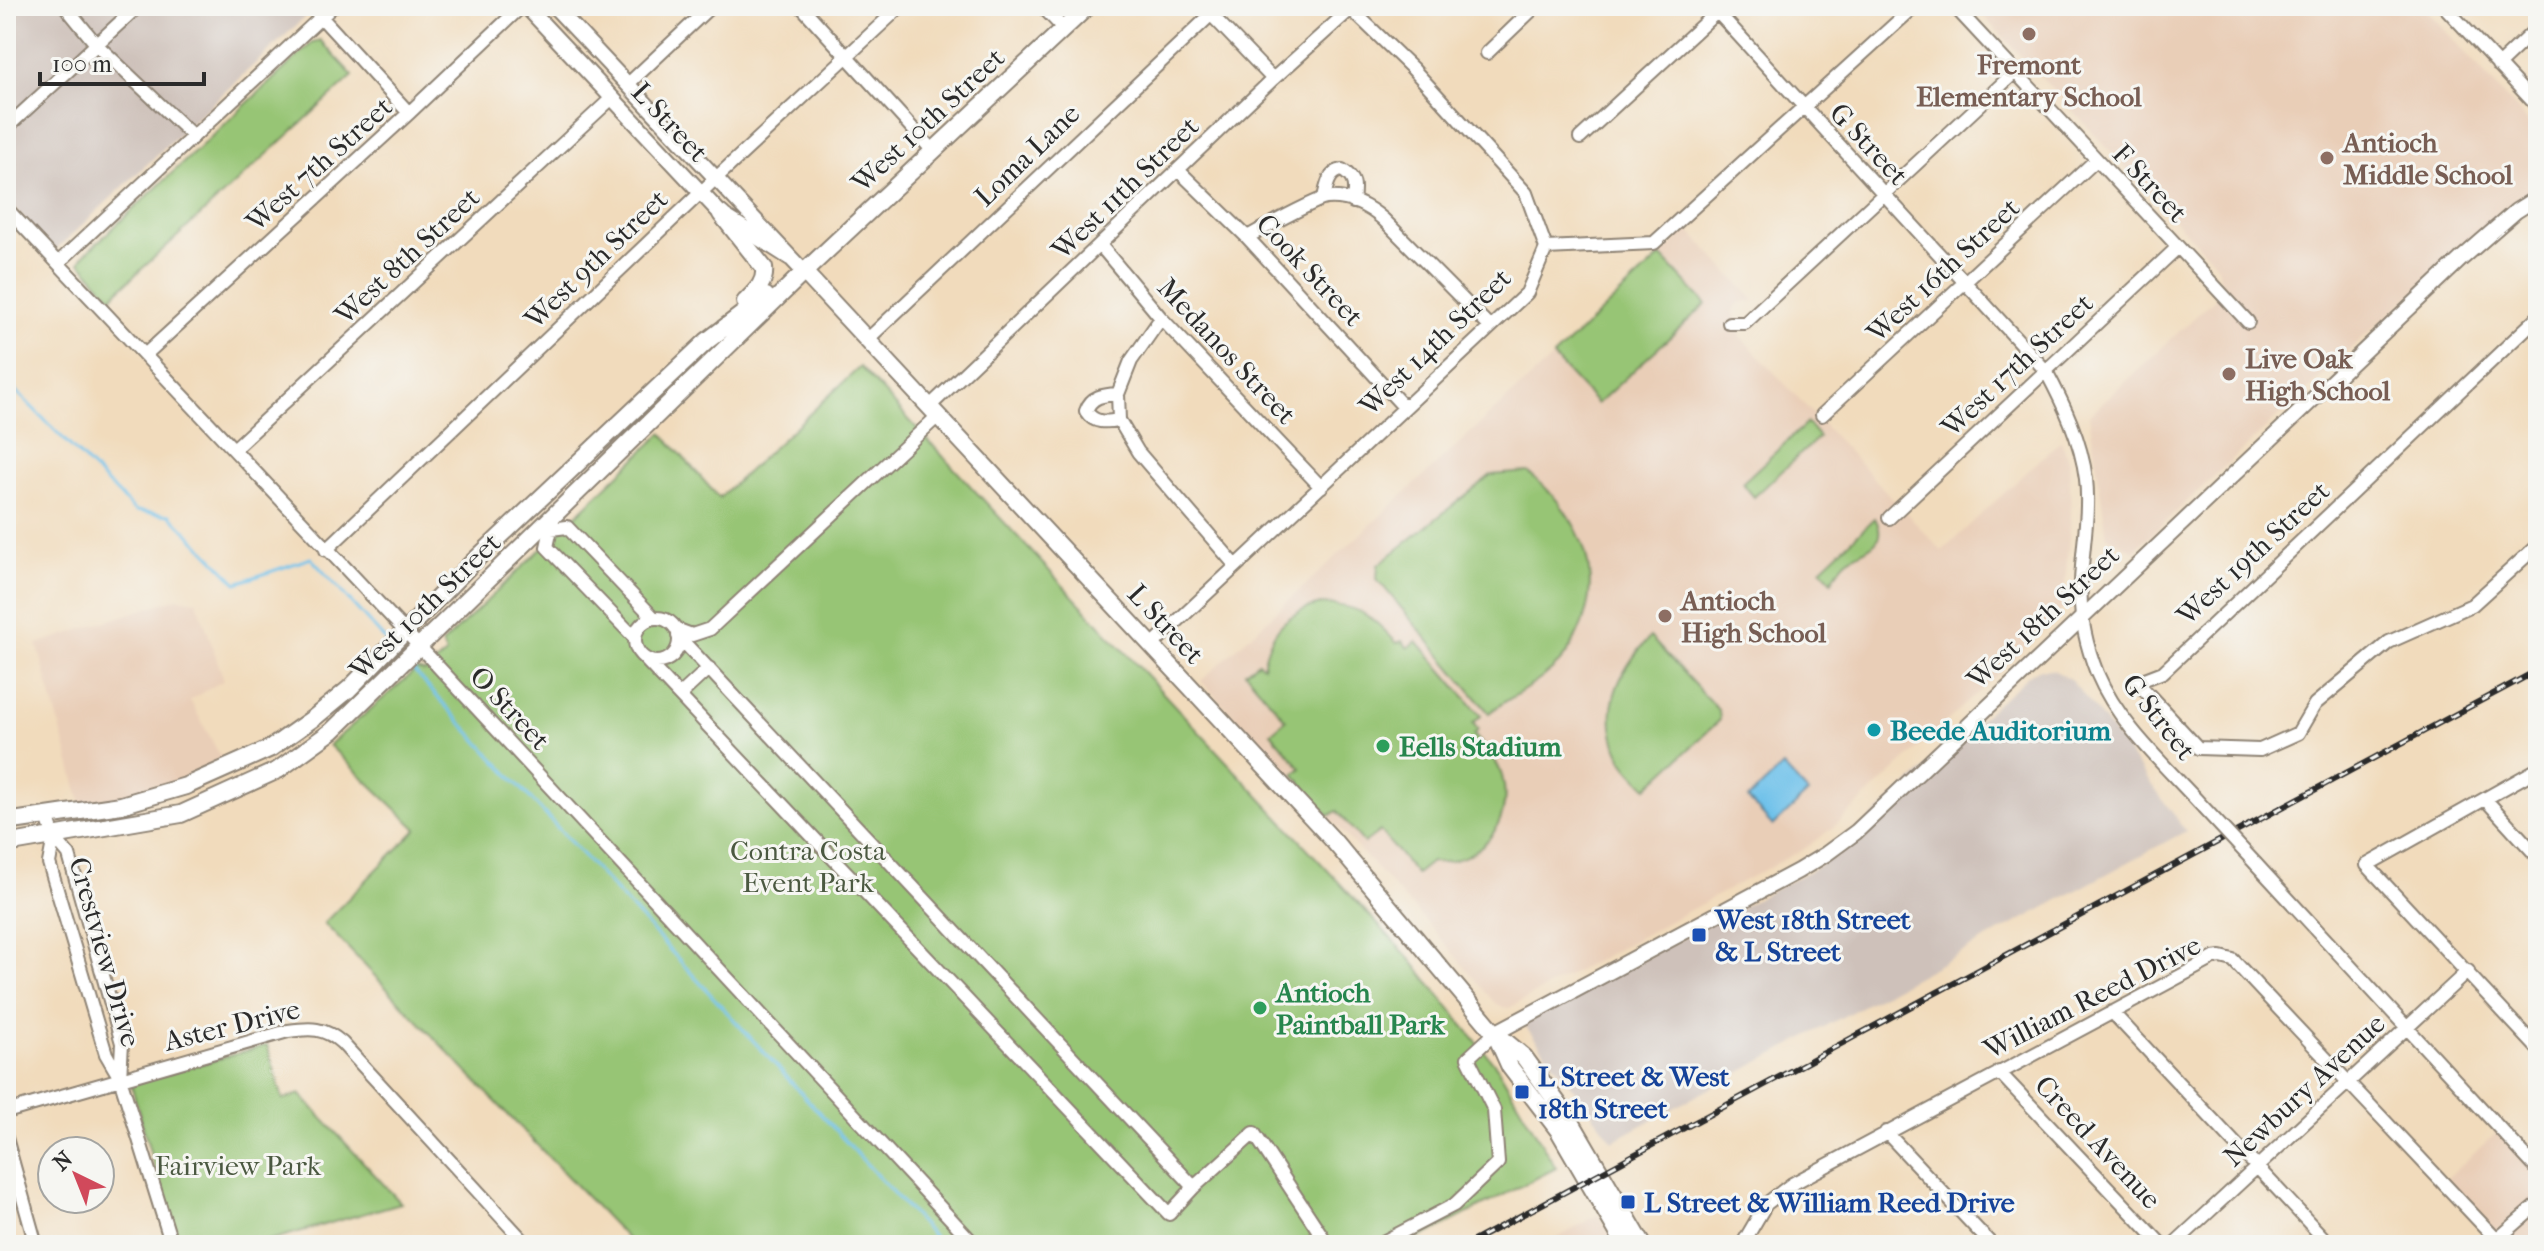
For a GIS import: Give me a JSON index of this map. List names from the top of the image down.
{
  "streets": {
    "main road": ["West 10th Street", "L Street"],
    "street": [
      "G Street",
      "Loma Lane",
      "West 7th Street",
      "F Street",
      "West 11th Street",
      "West 8th Street",
      "West 9th Street",
      "Cook Street",
      "West 16th Street",
      "West 14th Street",
      "Medanos Street",
      "West 17th Street",
      "West 19th Street",
      "West 18th Street",
      "O Street",
      "Crestview Drive",
      "William Reed Drive",
      "Aster Drive",
      "Newbury Avenue",
      "Creed Avenue"
    ]
  },
  "crossings": [
    ["West 10th Street", "L Street"],
    ["West 10th Street", "O Street"],
    ["West 10th Street", "Crestview Drive"],
    ["L Street", "Loma Lane"],
    ["L Street", "West 7th Street"],
    ["L Street", "West 11th Street"],
    ["L Street", "West 8th Street"],
    ["L Street", "West 9th Street"],
    ["L Street", "West 14th Street"],
    ["L Street", "West 18th Street"],
    ["G Street", "West 16th Street"],
    ["G Street", "West 17th Street"],
    ["G Street", "West 18th Street"],
    ["G Street", "Newbury Avenue"],
    ["West 7th Street", "O Street"],
    ["F Street", "West 16th Street"],
    ["F Street", "West 17th Street"],
    ["West 11th Street", "Cook Street"],
    ["West 11th Street", "Medanos Street"],
    ["West 8th Street", "O Street"],
    ["West 9th Street", "O Street"],
    ["Cook Street", "West 14th Street"],
    ["West 14th Street", "Medanos Street"],
    ["Crestview Drive", "Aster Drive"],
    ["William Reed Drive", "Newbury Avenue"],
    ["William Reed Drive", "Creed Avenue"]
  ],
  "parks": ["Contra Costa Event Park", "Fairview Park"],
  "places": {
    "other": [
      "Fremont Elementary School",
      "Antioch Middle School",
      "Live Oak High School",
      "Antioch High School",
      "Beede Auditorium",
      "Eells Stadium",
      "Antioch Paintball Park"
    ],
    "transit": ["West 18th Street & L Street", "L Street & West 18th Street", "L Street & William Reed Drive"]
  },
  "scale_bar": "100 m",
  "north": "top left"
}
